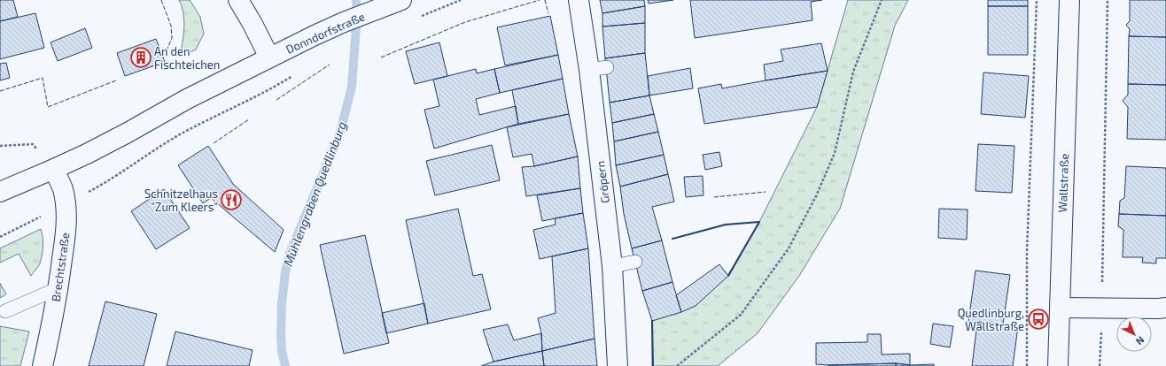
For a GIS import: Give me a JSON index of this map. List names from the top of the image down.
{
  "streets": {
    "main road": [
      "Donndorfstraße",
      "Gröpern",
      "Wallstraße",
      "Brechtstraße"
    ]
  },
  "water": ["Mühlengraben Quedlinburg"],
  "places": {
    "building": ["An den Fischteichen"],
    "restaurant": ["Schnitzelhaus \"Zum Kleers\""],
    "bus stop": ["Quedlinburg, Wallstraße"]
  },
  "north": "bottom right"
}
